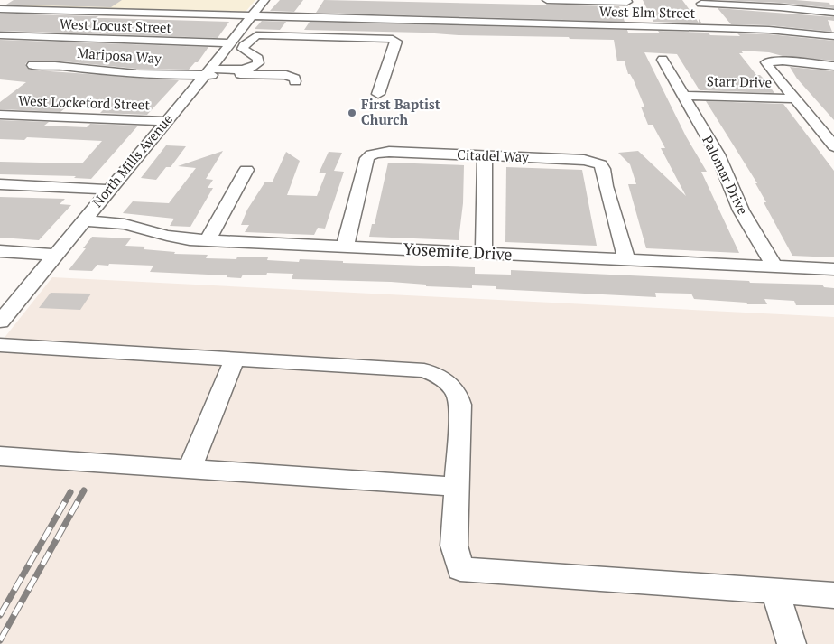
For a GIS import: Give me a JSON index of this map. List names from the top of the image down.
{
  "streets": {
    "street": [
      "West Elm Street",
      "West Locust Street",
      "Mariposa Way",
      "Starr Drive",
      "West Lockeford Street",
      "Citadel Way",
      "North Mills Avenue",
      "Palomar Drive",
      "Yosemite Drive"
    ]
  },
  "crossings": [
    ["West Elm Street", "North Mills Avenue"],
    ["West Locust Street", "North Mills Avenue"],
    ["Mariposa Way", "North Mills Avenue"],
    ["Starr Drive", "Palomar Drive"],
    ["West Lockeford Street", "North Mills Avenue"],
    ["Citadel Way", "Yosemite Drive"],
    ["North Mills Avenue", "Yosemite Drive"],
    ["Palomar Drive", "Yosemite Drive"]
  ],
  "places": ["First Baptist Church"]
}
